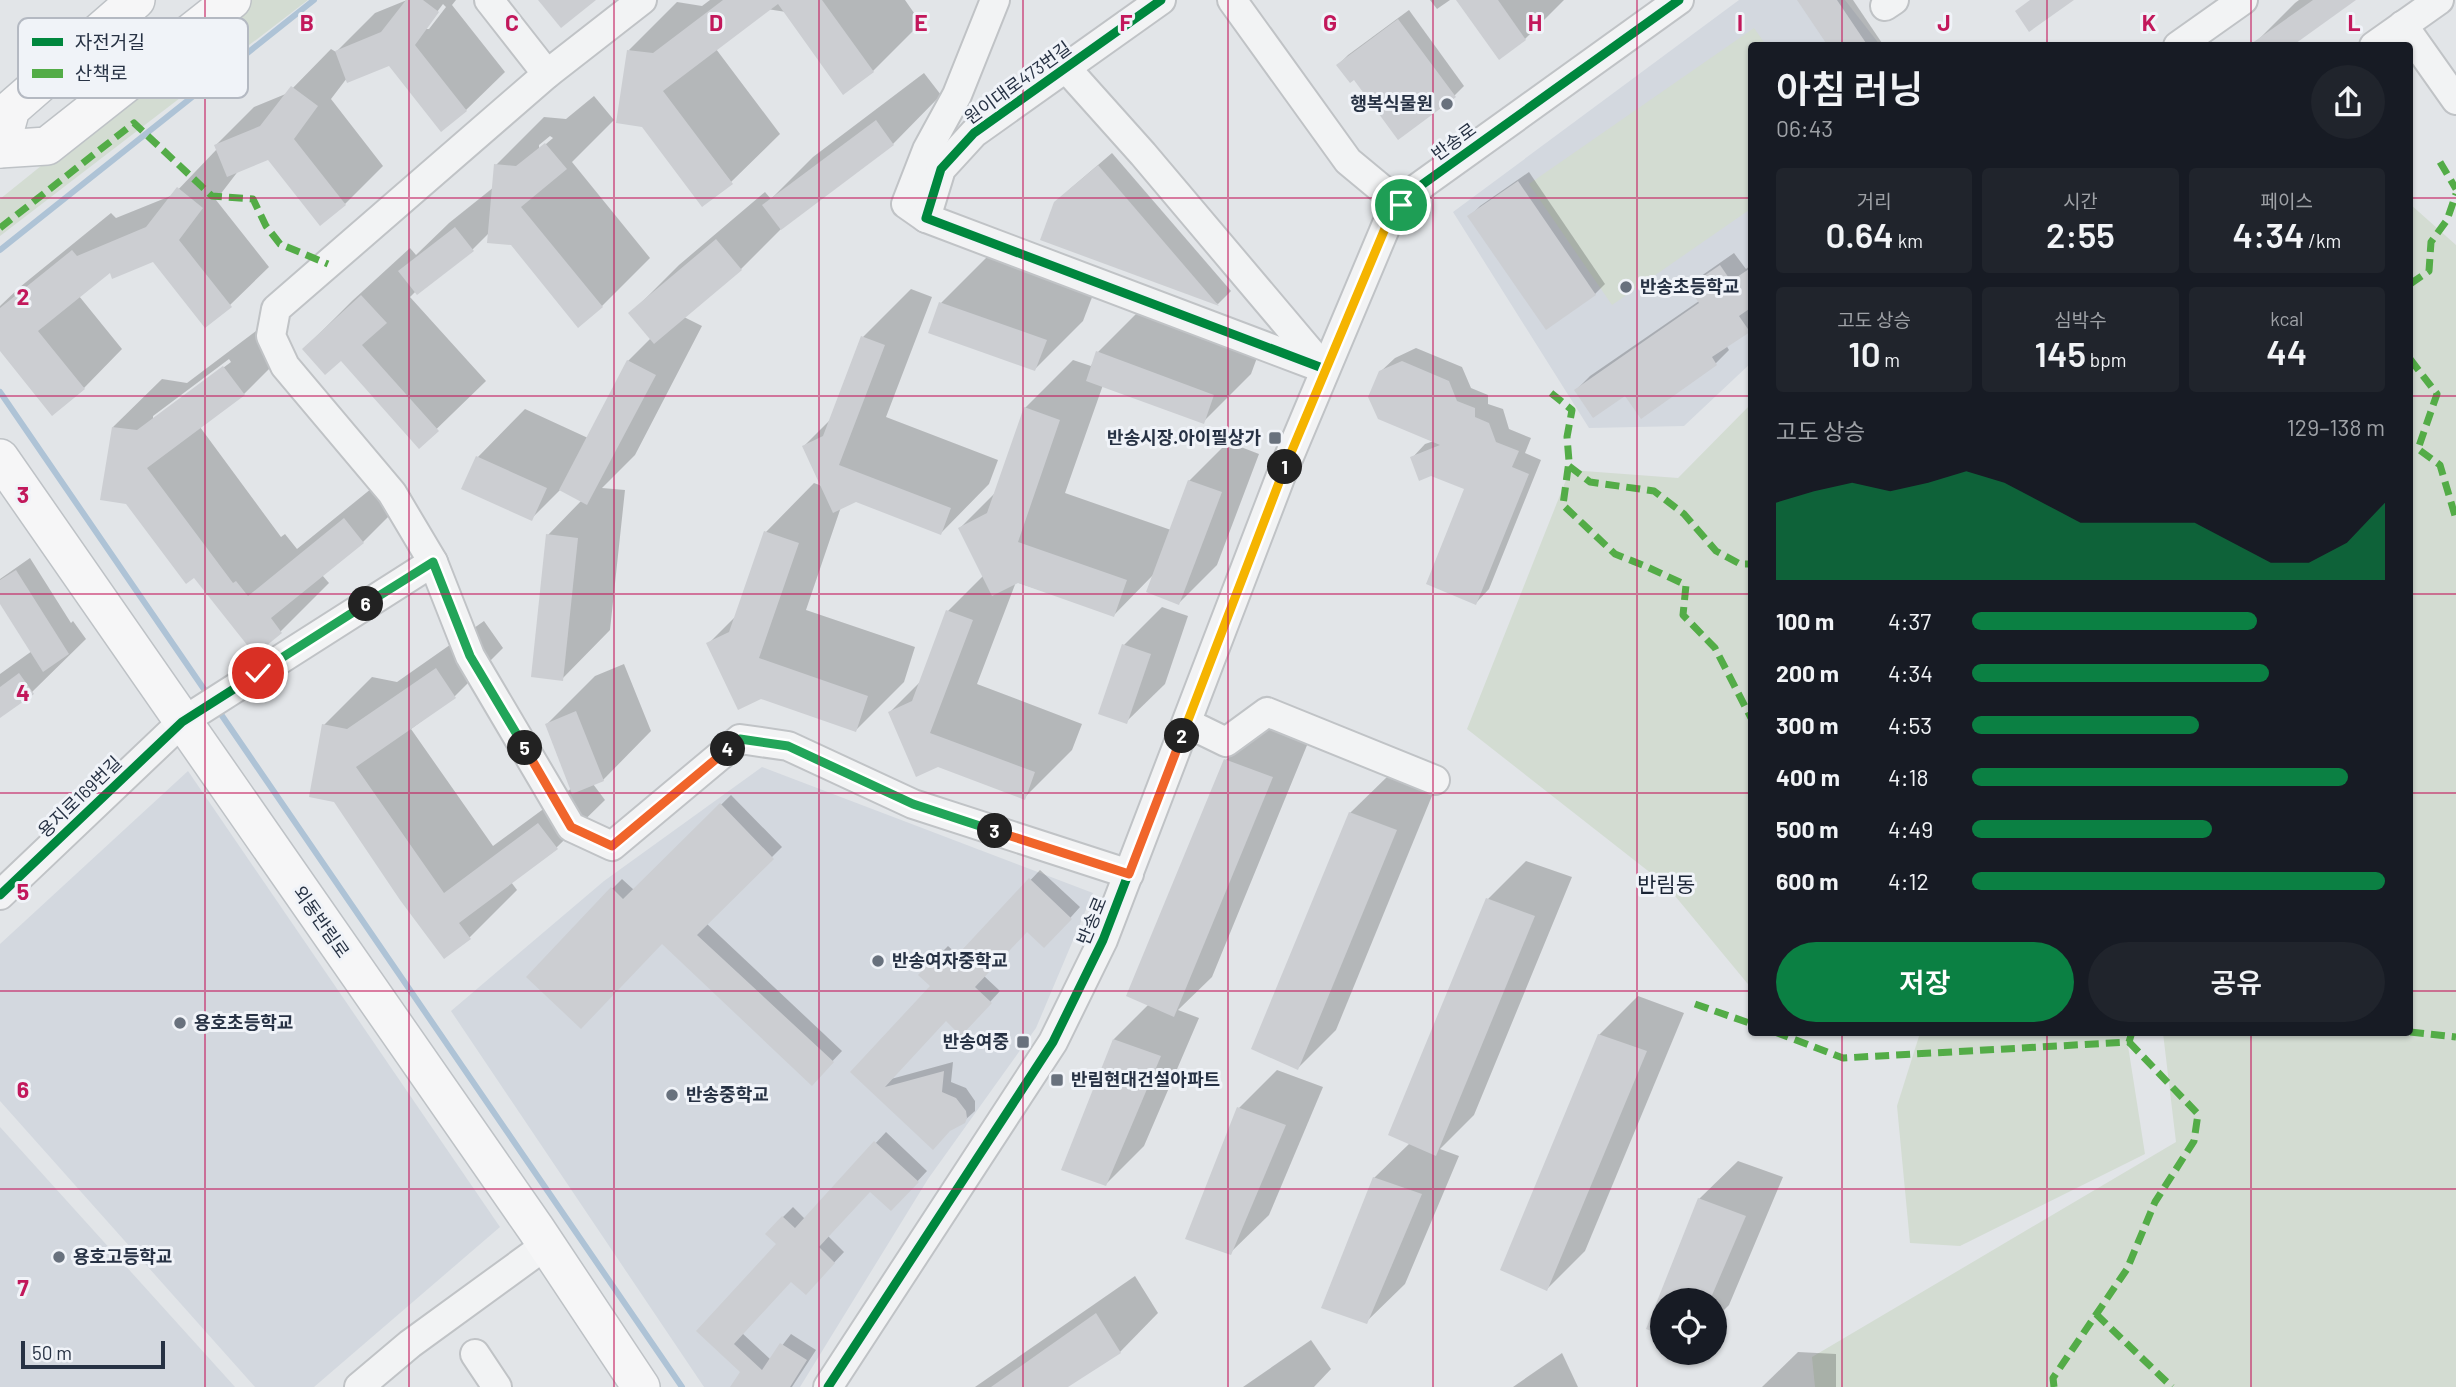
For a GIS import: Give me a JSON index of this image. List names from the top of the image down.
{
  "streets": {
    "main road": ["외동반림로"],
    "street": ["원이대로473번길", "반송로", "용지로169번길"]
  },
  "crossings": [
    ["용지로169번길", "외동반림로"]
  ],
  "districts": ["반림동"],
  "places": {
    "other": [
      "행복식물원",
      "반송초등학교",
      "반송여자중학교",
      "용호초등학교",
      "반송중학교",
      "용호고등학교"
    ],
    "transit": ["반송시장.아이필상가", "반송여중", "반림현대건설아파트"]
  },
  "legend": ["자전거길", "산책로"],
  "scale_bar": "50 m",
  "page": {
    "heading": ["아침 러닝", "06:43"],
    "stats": [
      ["거리", "0.64 km"],
      ["시간", "2:55"],
      ["페이스", "4:34 /km"],
      ["고도 상승", "10 m"],
      ["심박수", "145 bpm"],
      ["kcal", "44"]
    ],
    "chart": ["고도 상승", "129–138 m"],
    "pins": [
      "1",
      "6",
      "2",
      "5",
      "4",
      "3"
    ],
    "list": [
      {
        "name": "100 m",
        "note": "4:37"
      },
      {
        "name": "200 m",
        "note": "4:34"
      },
      {
        "name": "300 m",
        "note": "4:53"
      },
      {
        "name": "400 m",
        "note": "4:18"
      },
      {
        "name": "500 m",
        "note": "4:49"
      },
      {
        "name": "600 m",
        "note": "4:12"
      }
    ],
    "buttons": ["저장", "공유"],
    "scale": "50 m"
  },
  "grid": {
    "columns": [
      "B",
      "C",
      "D",
      "E",
      "F",
      "G",
      "H",
      "I",
      "J",
      "K",
      "L"
    ],
    "rows": [
      "2",
      "3",
      "4",
      "5",
      "6",
      "7"
    ]
  }
}
